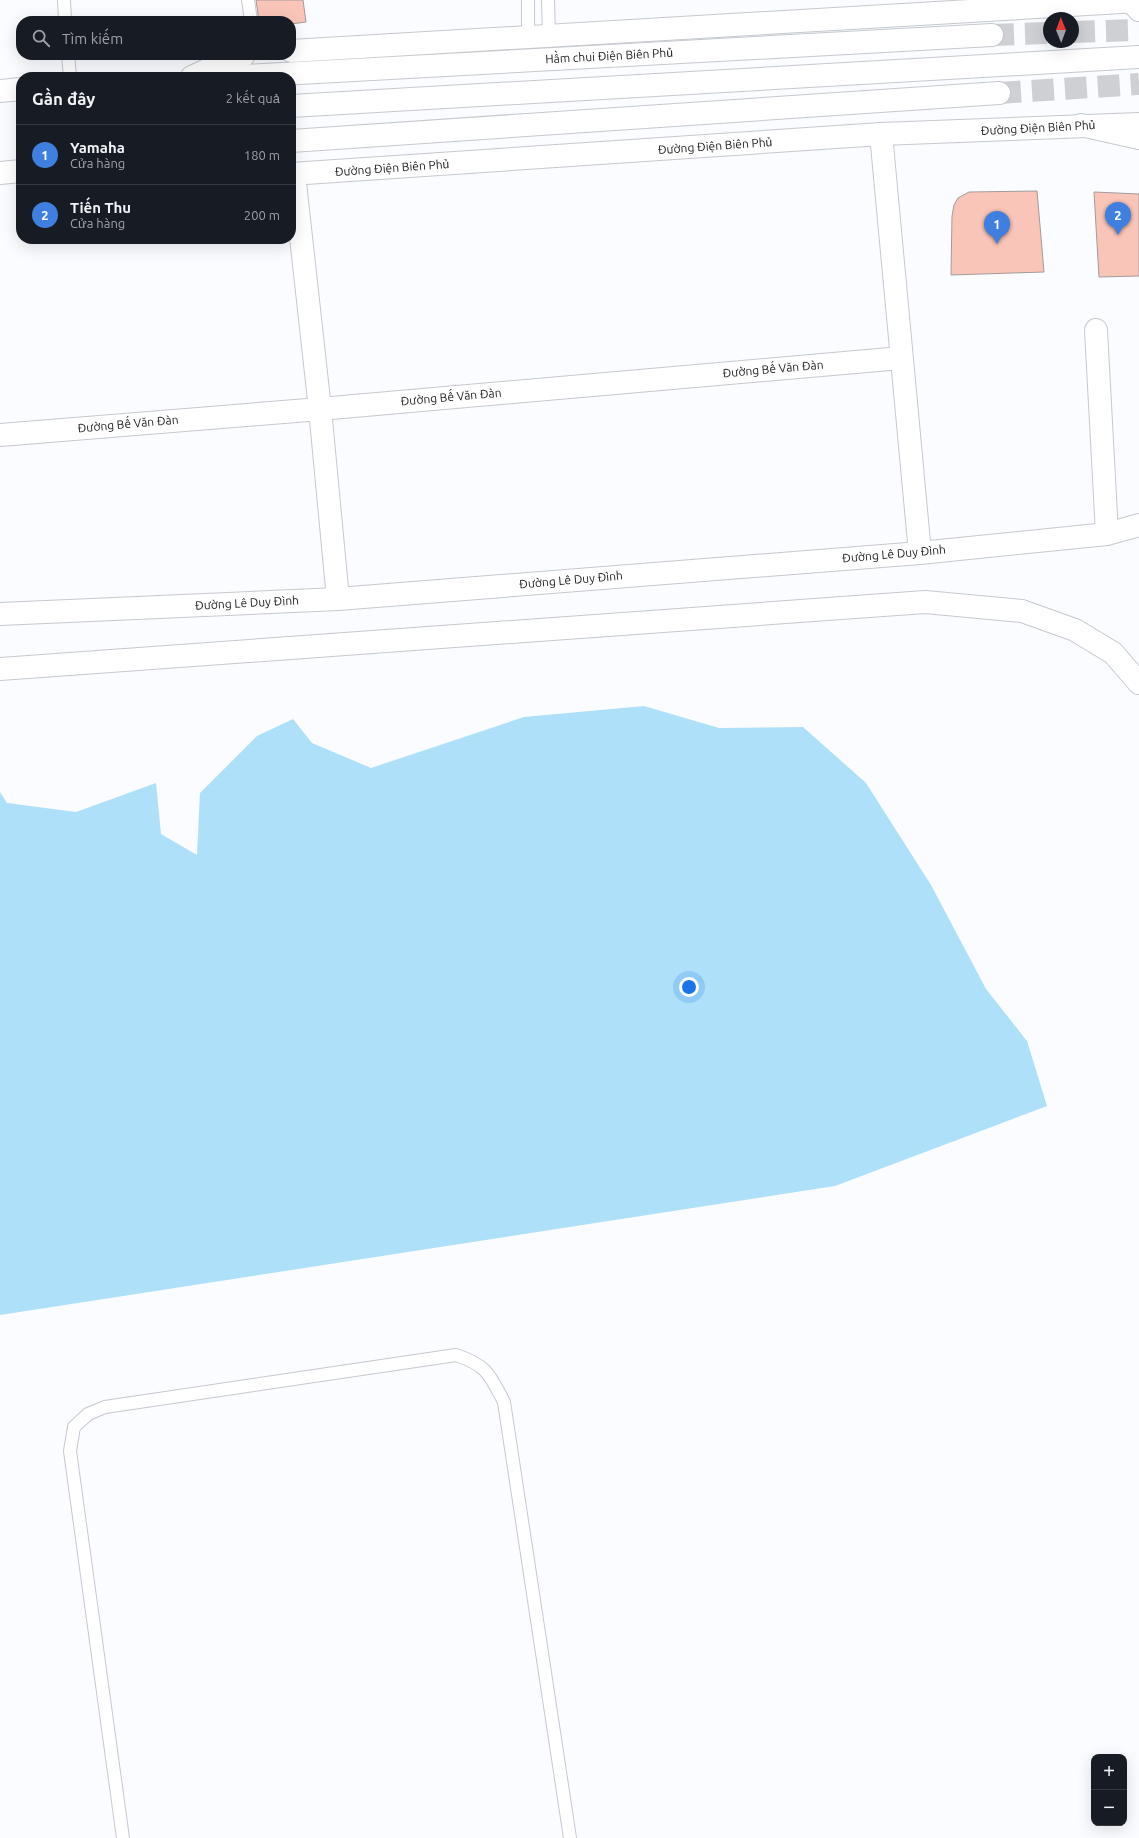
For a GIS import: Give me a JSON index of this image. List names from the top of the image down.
{
  "streets": {
    "street": [
      "Hầm chui Điện Biên Phủ",
      "Đường Điện Biên Phủ",
      "Đường Bế Văn Đàn",
      "Đường Lê Duy Đình"
    ]
  },
  "north": "top",
  "page": {
    "search": "Tìm kiếm",
    "heading": ["Gần đây", "2 kết quả"],
    "list": [
      {
        "mark": "1",
        "name": "Yamaha",
        "note": "Cửa hàng",
        "value": "180 m"
      },
      {
        "mark": "2",
        "name": "Tiến Thu",
        "note": "Cửa hàng",
        "value": "200 m"
      }
    ],
    "pins": ["2", "1"],
    "map_buttons": ["+", "−"]
  }
}
